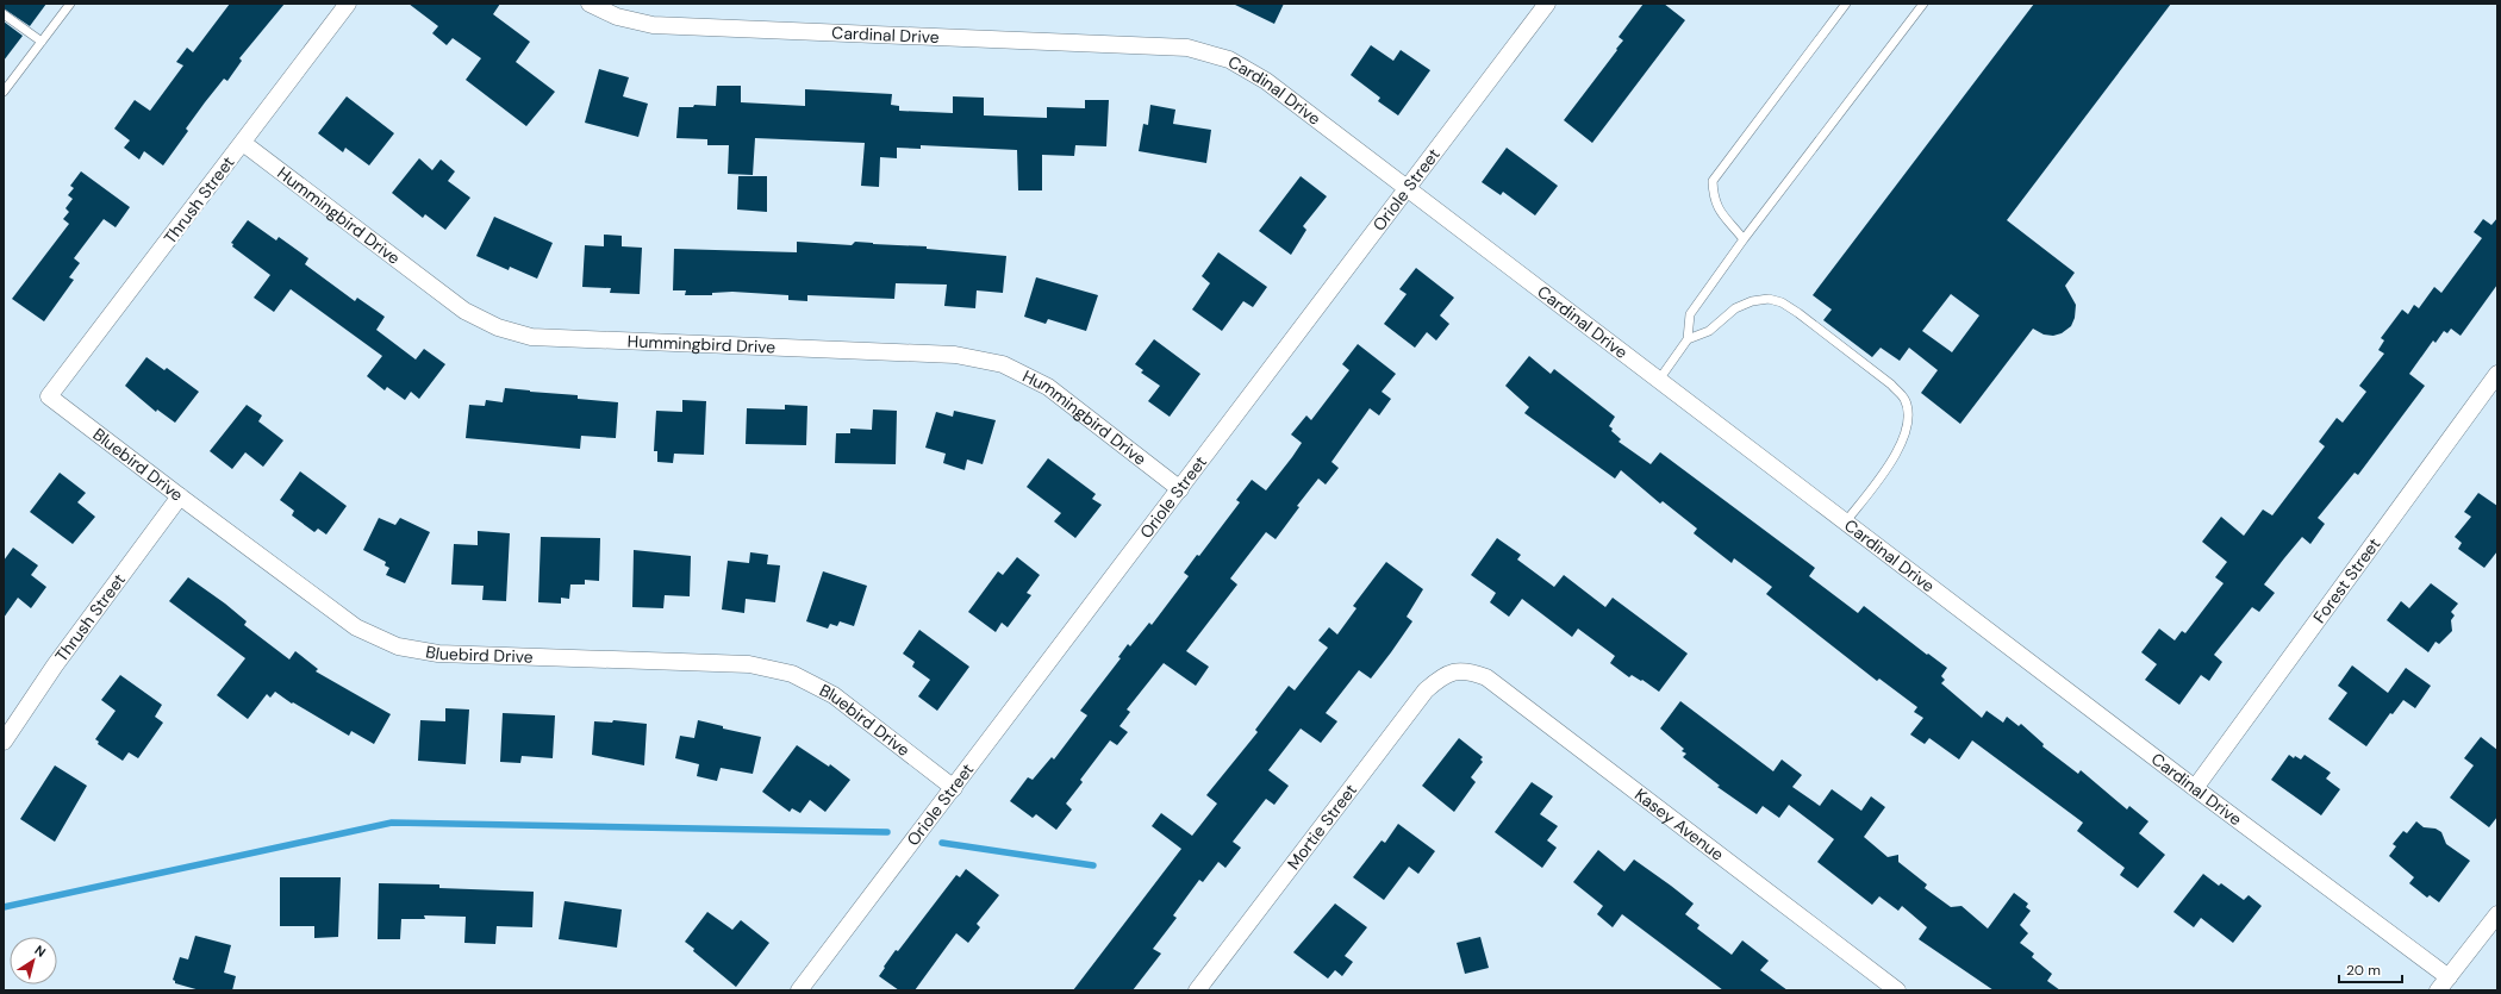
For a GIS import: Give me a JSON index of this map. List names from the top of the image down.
{
  "streets": {
    "street": [
      "Cardinal Drive",
      "Oriole Street",
      "Thrush Street",
      "Hummingbird Drive",
      "Bluebird Drive",
      "Forest Street",
      "Kasey Avenue",
      "Mortie Street"
    ]
  },
  "crossings": [
    ["Cardinal Drive", "Oriole Street"],
    ["Cardinal Drive", "Forest Street"],
    ["Oriole Street", "Hummingbird Drive"],
    ["Oriole Street", "Bluebird Drive"],
    ["Thrush Street", "Hummingbird Drive"],
    ["Thrush Street", "Bluebird Drive"],
    ["Kasey Avenue", "Mortie Street"]
  ],
  "scale_bar": "20 m",
  "north": "top right"
}
